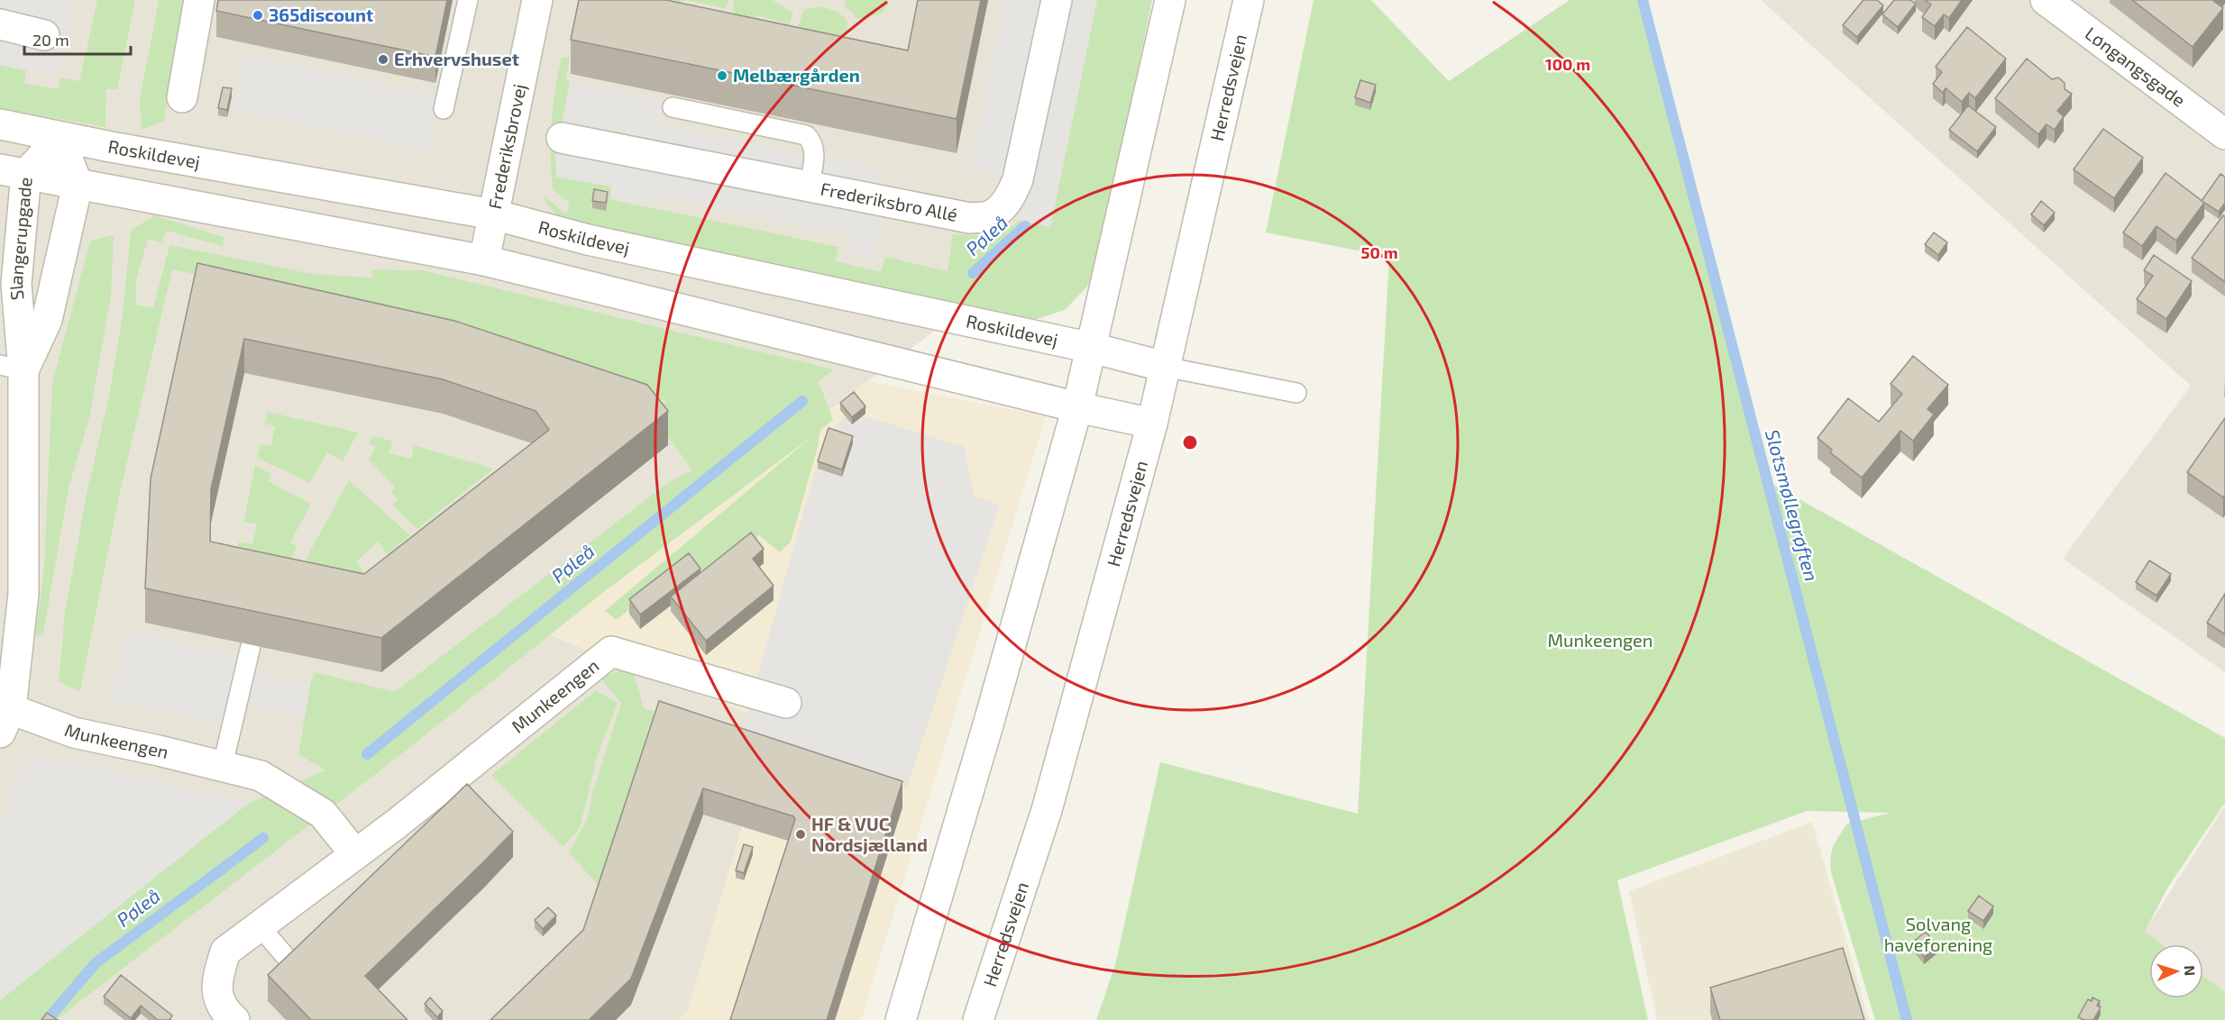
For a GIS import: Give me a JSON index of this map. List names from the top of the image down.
{
  "streets": {
    "street": [
      "Løngangsgade",
      "Herredsvejen",
      "Frederiksbrovej",
      "Roskildevej",
      "Frederiksbro Allé",
      "Slangerupgade",
      "Munkeengen"
    ]
  },
  "crossings": [
    ["Herredsvejen", "Roskildevej"],
    ["Frederiksbrovej", "Roskildevej"],
    ["Roskildevej", "Slangerupgade"],
    ["Slangerupgade", "Munkeengen"]
  ],
  "water": ["Pøleå", "Slotsmøllegrøften"],
  "parks": ["Munkeengen", "Solvang haveforening"],
  "places": [
    "365discount",
    "Erhvervshuset",
    "Melbærgården",
    "HF & VUC Nordsjælland"
  ],
  "scale_bar": "20 m",
  "north": "right",
  "rings": ["100 m", "50 m"]
}
